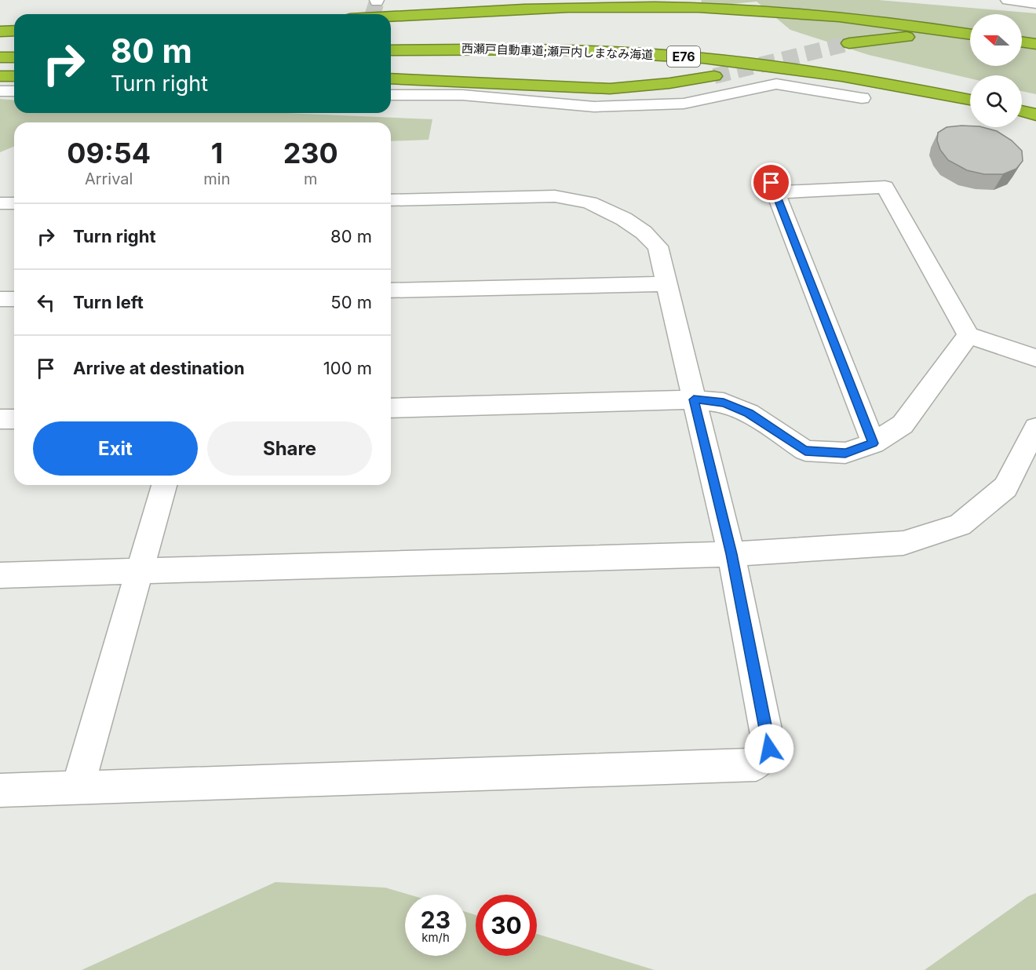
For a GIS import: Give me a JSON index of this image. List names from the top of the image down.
{
  "streets": {
    "highway": ["西瀬戸自動車道;瀬戸内しまなみ海道", "E76"]
  },
  "north": "left",
  "page": {
    "turn": ["80 m", "Turn right"],
    "eta": [
      "09:54",
      "Arrival",
      "1",
      "min",
      "230",
      "m"
    ],
    "list": [
      {
        "name": "Turn right",
        "value": "80 m"
      },
      {
        "name": "Turn left",
        "value": "50 m"
      },
      {
        "name": "Arrive at destination",
        "value": "100 m"
      }
    ],
    "buttons": ["Exit", "Share"],
    "speed": "23 km/h",
    "limit": "30"
  }
}
